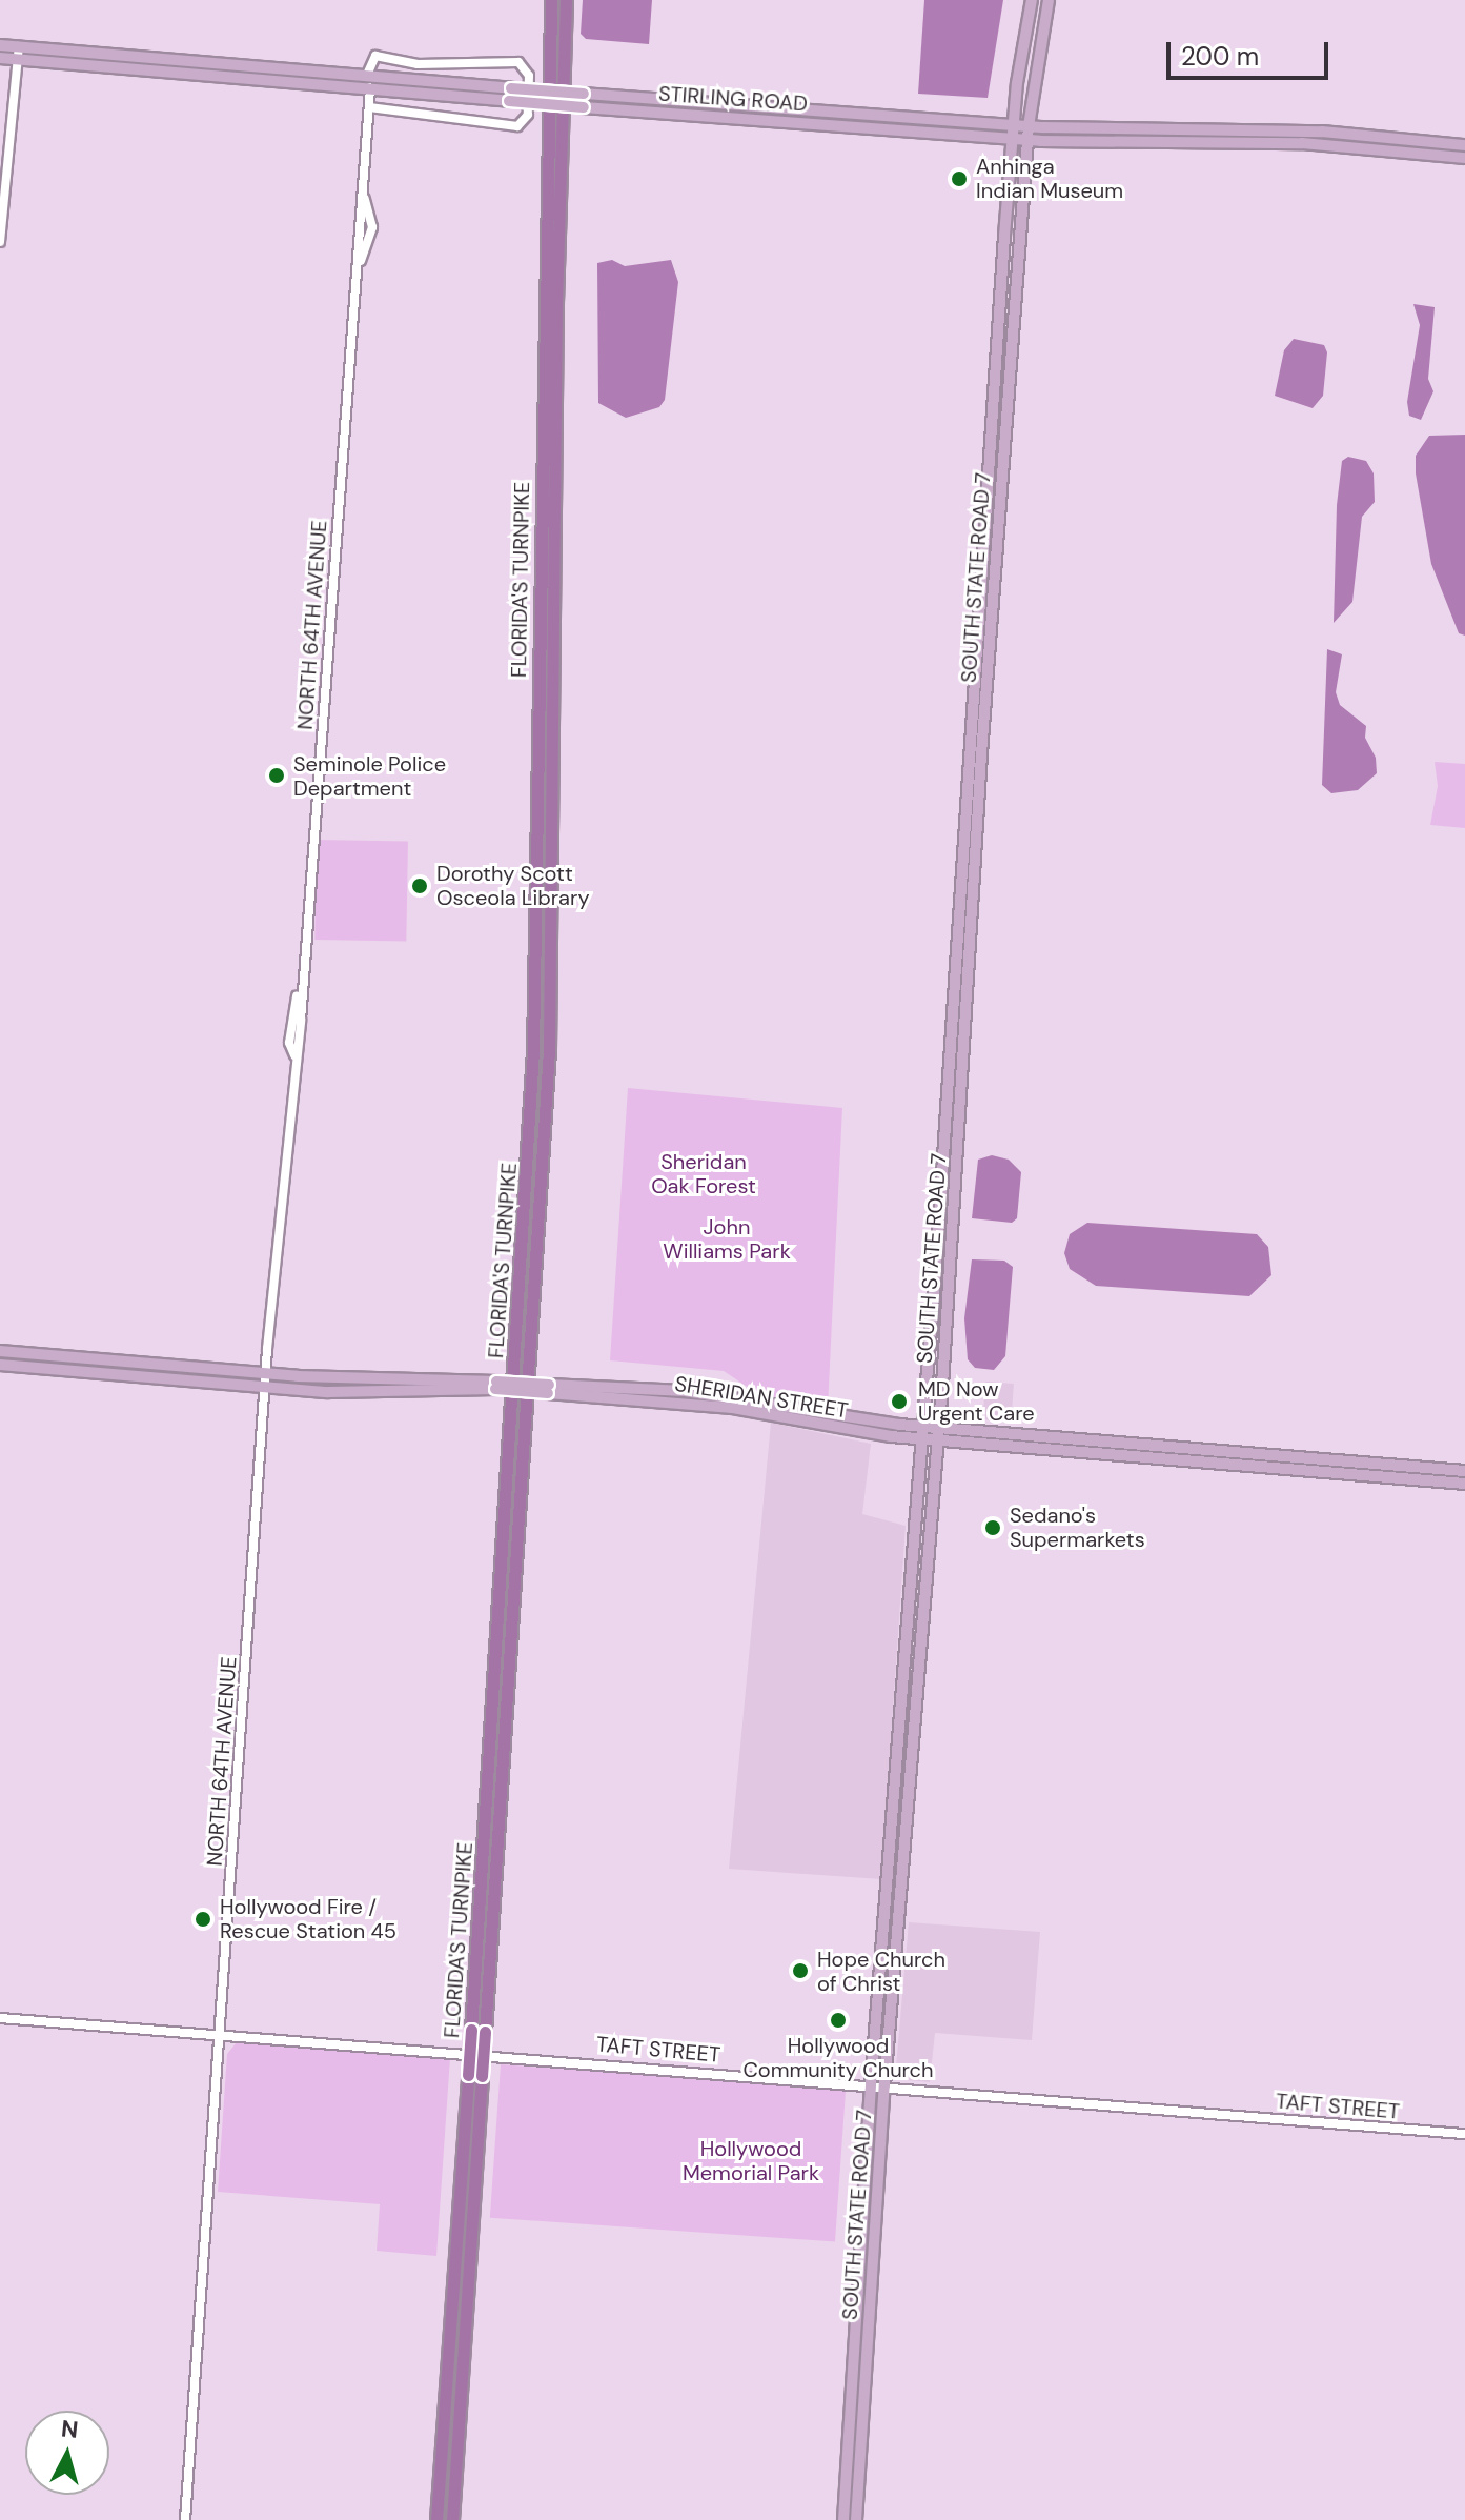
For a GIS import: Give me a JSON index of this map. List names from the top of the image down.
{
  "streets": {
    "highway": ["FLORIDA'S TURNPIKE"],
    "main road": ["STIRLING ROAD", "SOUTH STATE ROAD 7", "SHERIDAN STREET"],
    "street": ["NORTH 64TH AVENUE", "TAFT STREET"]
  },
  "crossings": [
    ["STIRLING ROAD", "SOUTH STATE ROAD 7"],
    ["STIRLING ROAD", "NORTH 64TH AVENUE"],
    ["SOUTH STATE ROAD 7", "SHERIDAN STREET"],
    ["SOUTH STATE ROAD 7", "TAFT STREET"],
    ["NORTH 64TH AVENUE", "SHERIDAN STREET"],
    ["NORTH 64TH AVENUE", "TAFT STREET"]
  ],
  "parks": ["Sheridan Oak Forest", "John Williams Park", "Hollywood Memorial Park"],
  "places": [
    "Anhinga Indian Museum",
    "Seminole Police Department",
    "Dorothy Scott Osceola Library",
    "MD Now Urgent Care",
    "Sedano's Supermarkets",
    "Hollywood Fire / Rescue Station 45",
    "Hope Church of Christ",
    "Hollywood Community Church"
  ],
  "scale_bar": "200 m",
  "north": "top"
}
